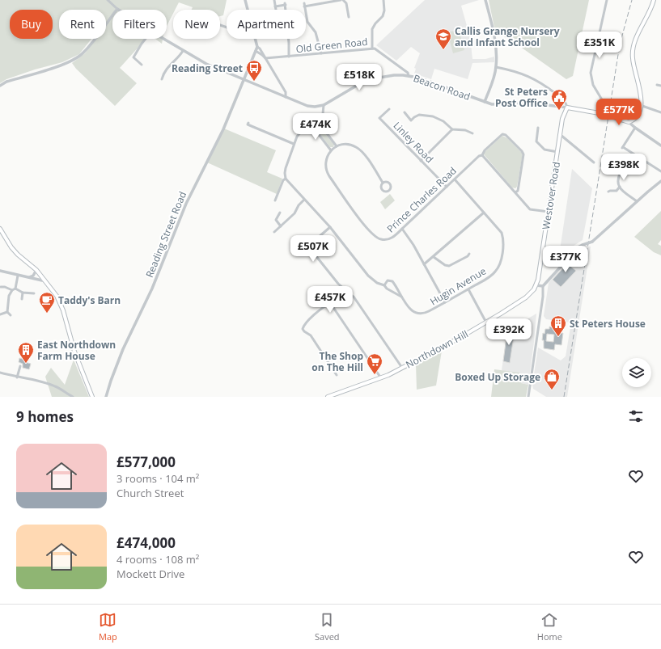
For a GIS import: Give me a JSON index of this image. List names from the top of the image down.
{
  "streets": {
    "main road": ["Beacon Road", "Westover Road", "Northdown Hill"],
    "street": [
      "Old Green Road",
      "Linley Road",
      "Prince Charles Road",
      "Reading Street Road",
      "Hugin Avenue"
    ]
  },
  "crossings": [
    ["Old Green Road", "Beacon Road"],
    ["Beacon Road", "Westover Road"],
    ["Beacon Road", "Reading Street Road"],
    ["Linley Road", "Prince Charles Road"],
    ["Westover Road", "Northdown Hill"],
    ["Prince Charles Road", "Hugin Avenue"]
  ],
  "places": {
    "school or university": ["Callis Grange Nursery and Infant School"],
    "bus stop": ["Reading Street"],
    "public building": ["St Peters Post Office"],
    "cafe": ["Taddy's Barn"],
    "building": ["St Peters House", "East Northdown Farm House"],
    "supermarket": ["The Shop on The Hill"],
    "shop": ["Boxed Up Storage"]
  },
  "page": {
    "chip": [
      "Buy",
      "Rent",
      "Filters",
      "New",
      "Apartment"
    ],
    "price": [
      "£351K",
      "£518K",
      "£577K",
      "£474K",
      "£398K",
      "£507K",
      "£377K",
      "£457K",
      "£392K"
    ],
    "heading": "9 homes",
    "list": [
      {
        "name": "£577,000",
        "note": "3 rooms · 104 m² · Church Street"
      },
      {
        "name": "£474,000",
        "note": "4 rooms · 108 m² · Mockett Drive"
      }
    ],
    "tabs": ["Map", "Saved", "Home"]
  }
}
